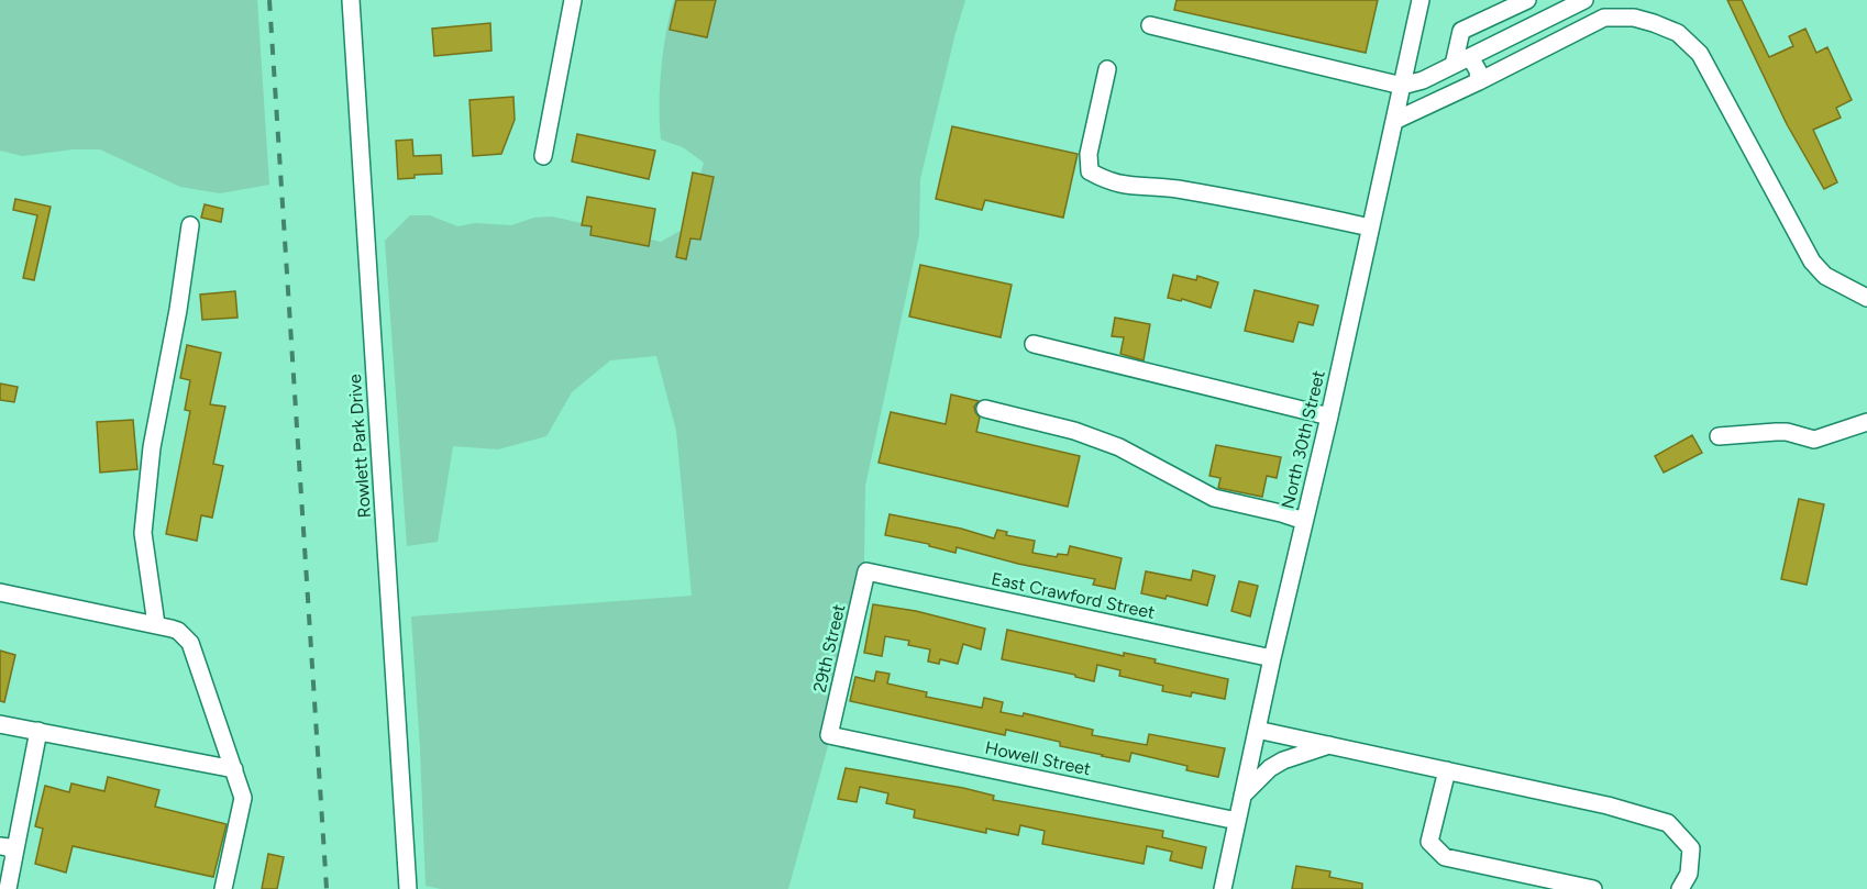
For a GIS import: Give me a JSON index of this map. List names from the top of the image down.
{
  "streets": {
    "street": [
      "North 30th Street",
      "Rowlett Park Drive",
      "East Crawford Street",
      "29th Street",
      "Howell Street"
    ]
  },
  "crossings": [
    ["North 30th Street", "East Crawford Street"],
    ["North 30th Street", "Howell Street"],
    ["East Crawford Street", "29th Street"],
    ["29th Street", "Howell Street"]
  ]
}
